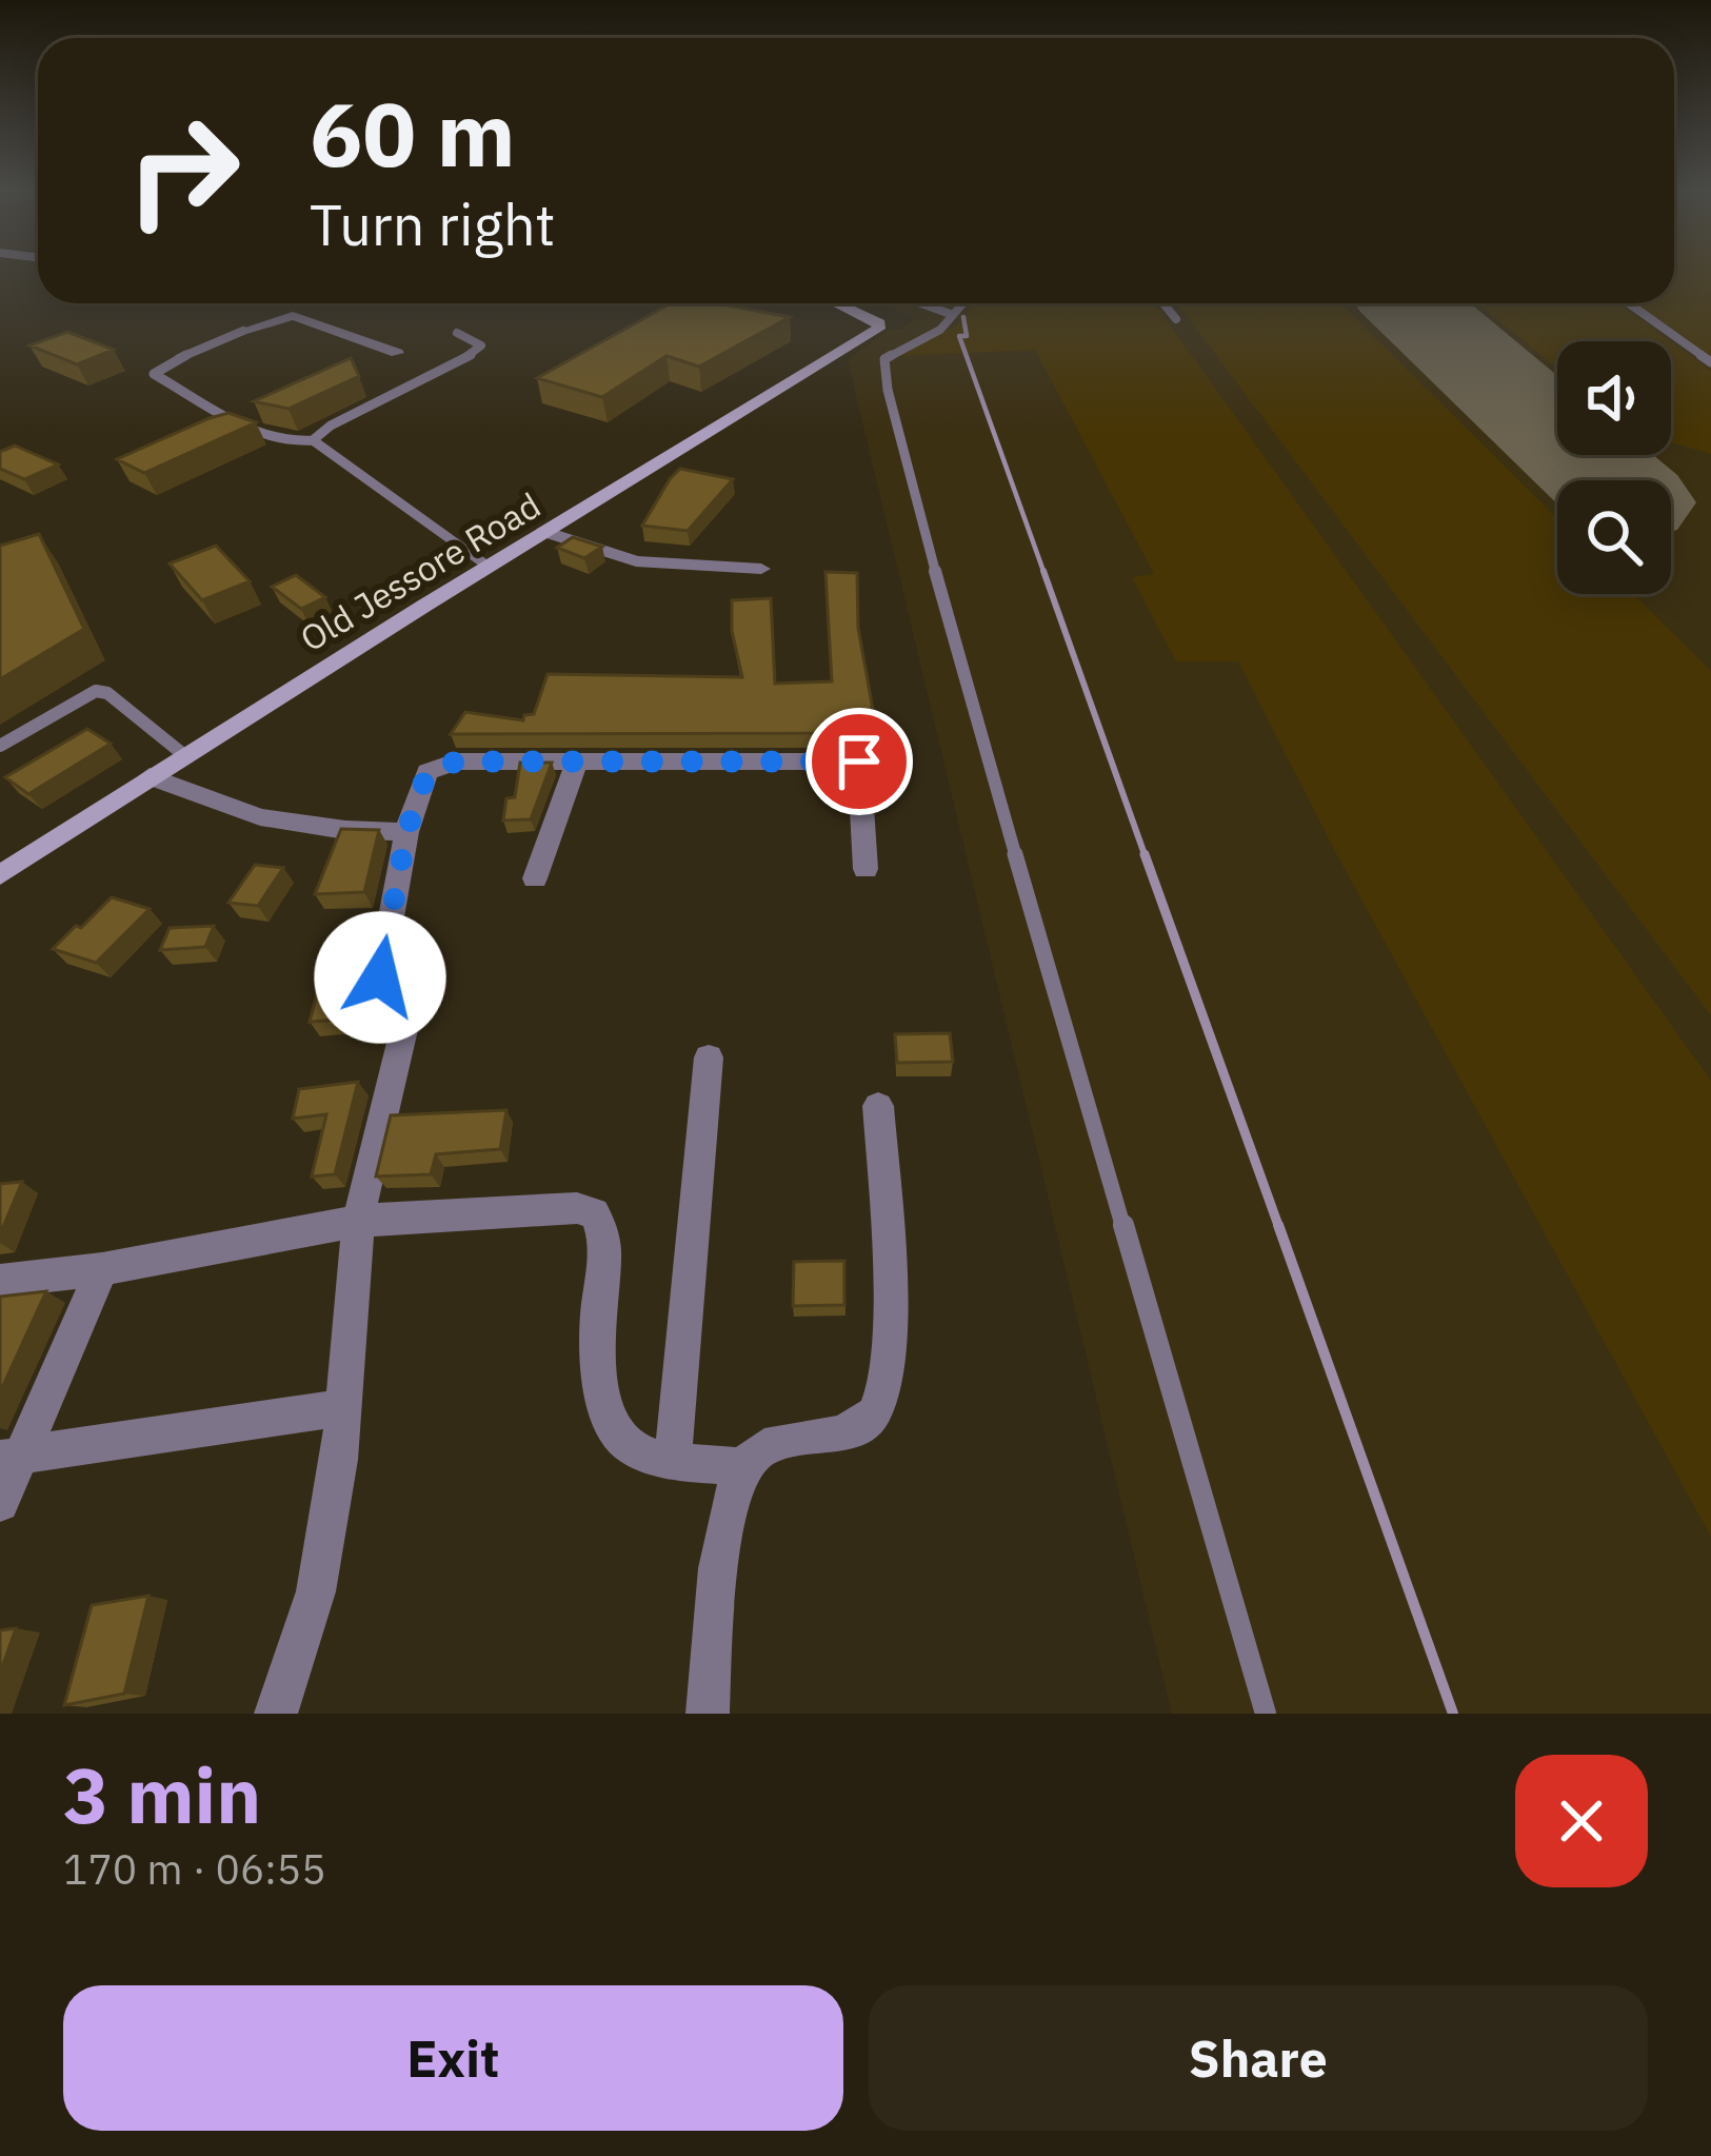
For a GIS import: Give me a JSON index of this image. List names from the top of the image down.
{
  "streets": {
    "street": ["Old Jessore Road"]
  },
  "page": {
    "turn": ["60 m", "Turn right"],
    "heading": ["3 min", "170 m · 06:55"],
    "buttons": ["Exit", "Share"]
  }
}
